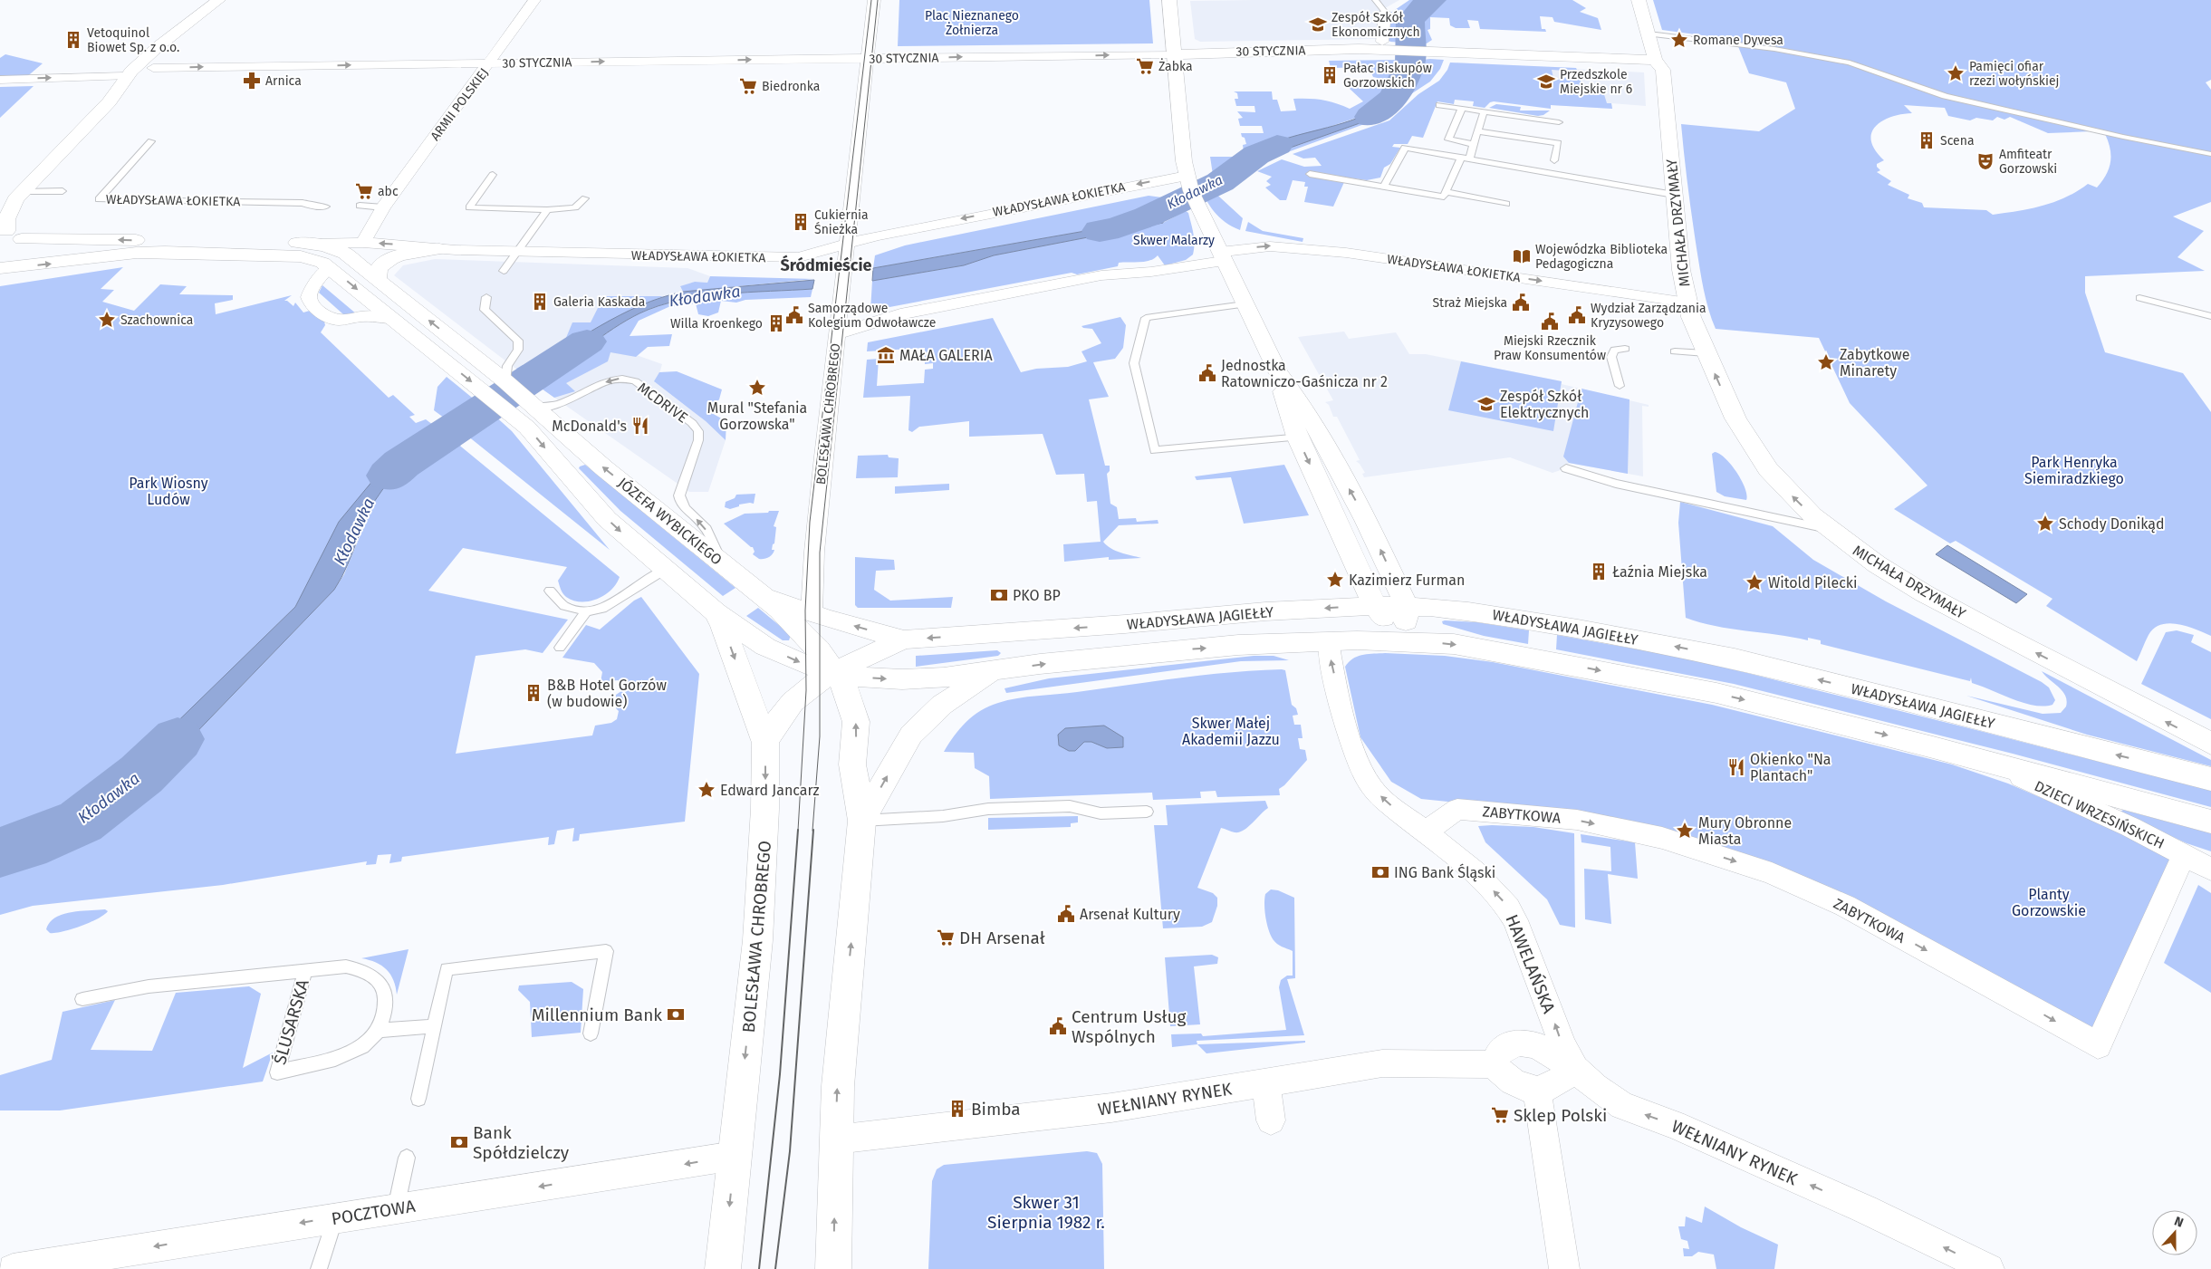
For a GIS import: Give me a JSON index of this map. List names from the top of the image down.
{
  "streets": {
    "main road": [
      "30 STYCZNIA",
      "WŁADYSŁAWA ŁOKIETKA",
      "MICHAŁA DRZYMAŁY",
      "BOLESŁAWA CHROBREGO",
      "JÓZEFA WYBICKIEGO",
      "WŁADYSŁAWA JAGIEŁŁY"
    ],
    "street": [
      "ARMII POLSKIEJ",
      "ZABYTKOWA",
      "DZIECI WRZESIŃSKICH",
      "HAWELAŃSKA",
      "WEŁNIANY RYNEK",
      "POCZTOWA"
    ],
    "lane": ["MCDRIVE", "ŚLUSARSKA"]
  },
  "crossings": [
    ["30 STYCZNIA", "ARMII POLSKIEJ"],
    ["30 STYCZNIA", "MICHAŁA DRZYMAŁY"],
    ["30 STYCZNIA", "BOLESŁAWA CHROBREGO"],
    ["ARMII POLSKIEJ", "WŁADYSŁAWA ŁOKIETKA"],
    ["WŁADYSŁAWA ŁOKIETKA", "MICHAŁA DRZYMAŁY"],
    ["WŁADYSŁAWA ŁOKIETKA", "BOLESŁAWA CHROBREGO"],
    ["WŁADYSŁAWA ŁOKIETKA", "JÓZEFA WYBICKIEGO"],
    ["MCDRIVE", "JÓZEFA WYBICKIEGO"],
    ["BOLESŁAWA CHROBREGO", "WŁADYSŁAWA JAGIEŁŁY"],
    ["BOLESŁAWA CHROBREGO", "POCZTOWA"],
    ["JÓZEFA WYBICKIEGO", "WŁADYSŁAWA JAGIEŁŁY"],
    ["WŁADYSŁAWA JAGIEŁŁY", "DZIECI WRZESIŃSKICH"],
    ["WŁADYSŁAWA JAGIEŁŁY", "HAWELAŃSKA"],
    ["ZABYTKOWA", "DZIECI WRZESIŃSKICH"],
    ["ZABYTKOWA", "HAWELAŃSKA"],
    ["HAWELAŃSKA", "WEŁNIANY RYNEK"]
  ],
  "one_way": [
    "30 STYCZNIA",
    "MICHAŁA DRZYMAŁY",
    "BOLESŁAWA CHROBREGO",
    "ZABYTKOWA",
    "HAWELAŃSKA",
    "WEŁNIANY RYNEK",
    "POCZTOWA"
  ],
  "districts": ["Śródmieście"],
  "water": ["Kłodawka"],
  "parks": [
    "Plac Nieznanego Żołnierza",
    "Skwer Malarzy",
    "Park Henryka Siemiradzkiego",
    "Park Wiosny Ludów",
    "Skwer Małej Akademii Jazzu",
    "Planty Gorzowskie",
    "Skwer 31 Sierpnia 1982 r."
  ],
  "places": {
    "school or university": ["Zespół Szkół Ekonomicznych", "Przedszkole Miejskie nr 6", "Zespół Szkół Elektrycznych"],
    "building": [
      "Vetoquinol Biowet Sp. z o.o.",
      "Pałac Biskupów Gorzowskich",
      "Scena",
      "Cukiernia Śnieżka",
      "Galeria Kaskada",
      "Willa Kroenkego",
      "Łaźnia Miejska",
      "B&B Hotel Gorzów (w budowie)",
      "Bimba"
    ],
    "place": [
      "Romane Dyvesa",
      "Pamięci ofiar rzezi wołyńskiej",
      "Szachownica",
      "Zabytkowe Minarety",
      "Mural \"Stefania Gorzowska\"",
      "Schody Donikąd",
      "Kazimierz Furman",
      "Witold Pilecki",
      "Edward Jancarz",
      "Mury Obronne Miasta"
    ],
    "supermarket": [
      "Żabka",
      "Biedronka",
      "abc",
      "DH Arsenał",
      "Sklep Polski"
    ],
    "pharmacy": ["Arnica"],
    "theatre": ["Amfiteatr Gorzowski"],
    "library": ["Wojewódzka Biblioteka Pedagogiczna"],
    "public building": [
      "Straż Miejska",
      "Samorządowe Kolegium Odwoławcze",
      "Wydział Zarządzania Kryzysowego",
      "Miejski Rzecznik Praw Konsumentów",
      "Jednostka Ratowniczo-Gaśnicza nr 2",
      "Arsenał Kultury",
      "Centrum Usług Wspólnych"
    ],
    "museum": ["MAŁA GALERIA"],
    "restaurant": ["McDonald's", "Okienko \"Na Plantach\""],
    "bank": [
      "PKO BP",
      "ING Bank Śląski",
      "Millennium Bank",
      "Bank Spółdzielczy"
    ]
  },
  "north": "top"
}
